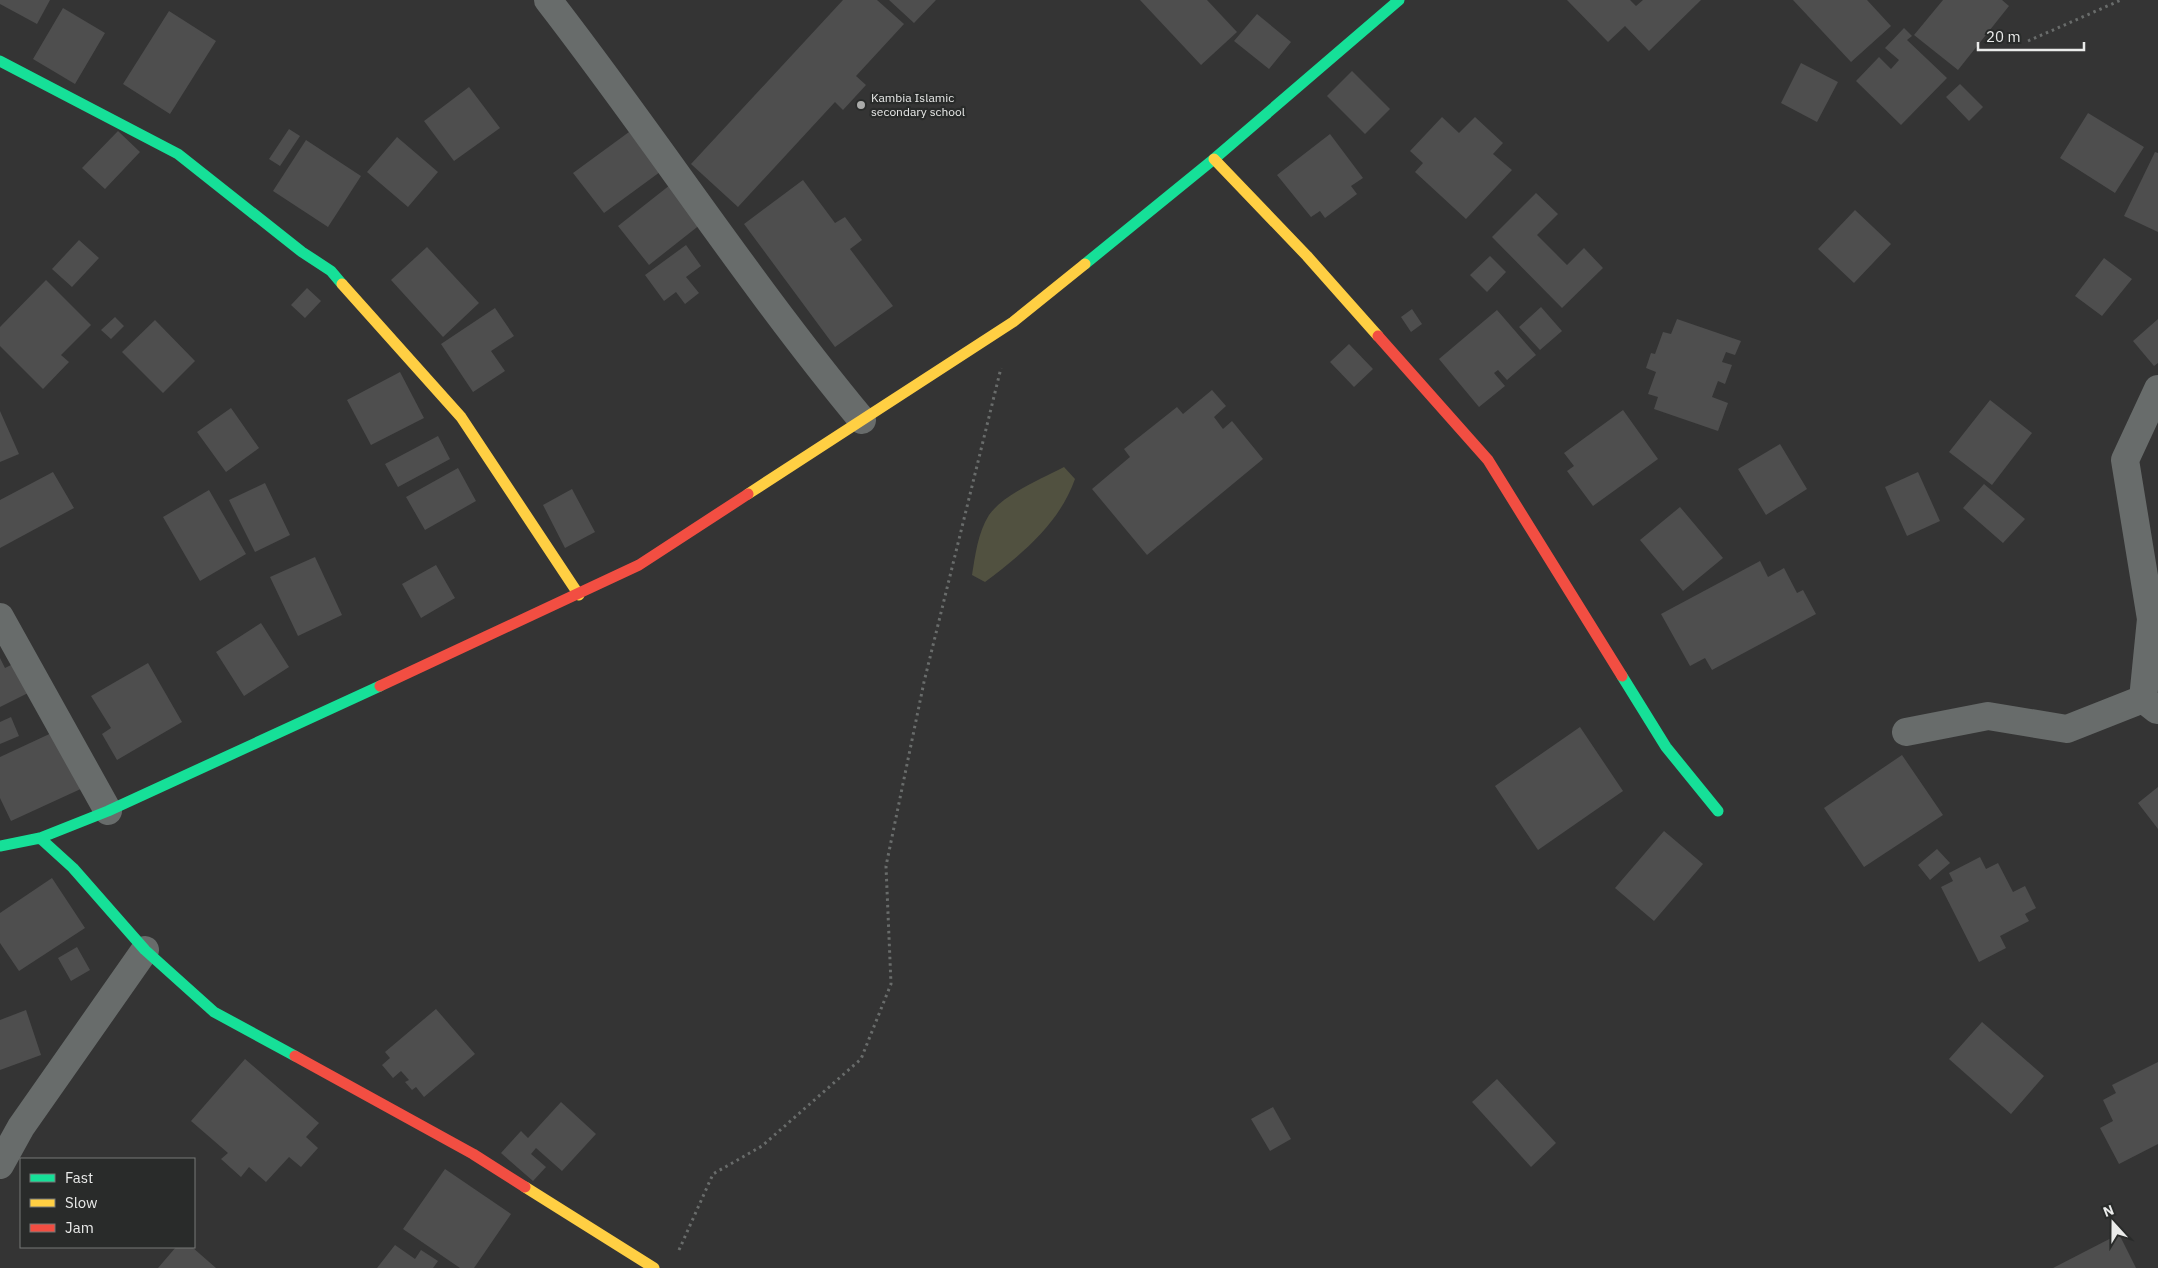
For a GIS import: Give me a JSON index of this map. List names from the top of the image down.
{
  "places": ["Kambia Islamic secondary school"],
  "legend": ["Fast", "Slow", "Jam"],
  "scale_bar": "20 m",
  "north": "top"
}
